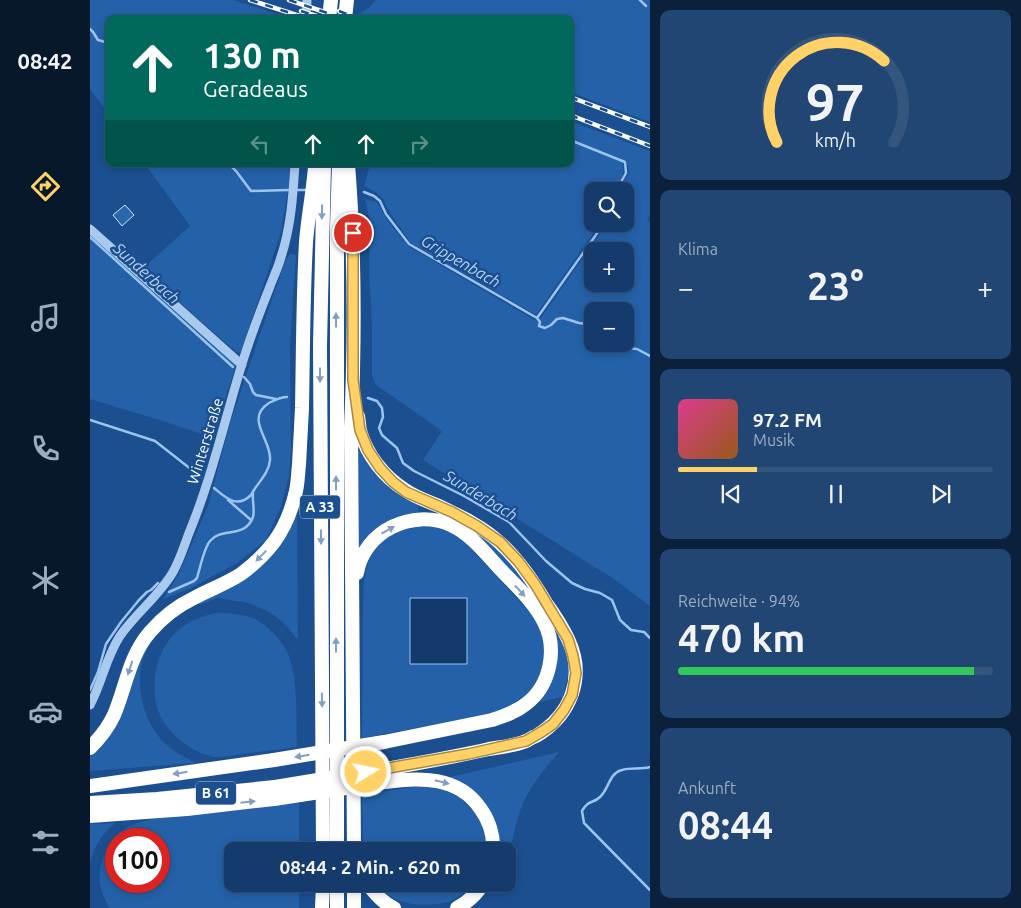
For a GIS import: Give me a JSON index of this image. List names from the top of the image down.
{
  "streets": {
    "highway": ["A 33", "B 61"],
    "street": ["Winterstraße"]
  },
  "water": ["Grippenbach", "Sunderbach"],
  "page": {
    "tabs": "08:42",
    "turn": ["130 m", "Geradeaus"],
    "map_buttons": ["+", "−"],
    "tile": [
      "Klima",
      ["Reichweite · 94%", "470 km"],
      ["Ankunft", "08:44"]
    ],
    "heat": ["−", "23°", "+"],
    "song": ["97.2 FM", "Musik"],
    "limit": "100",
    "trip": "08:44 · 2 Min. · 620 m",
    "gauge": ["97", "km/h"]
  }
}
